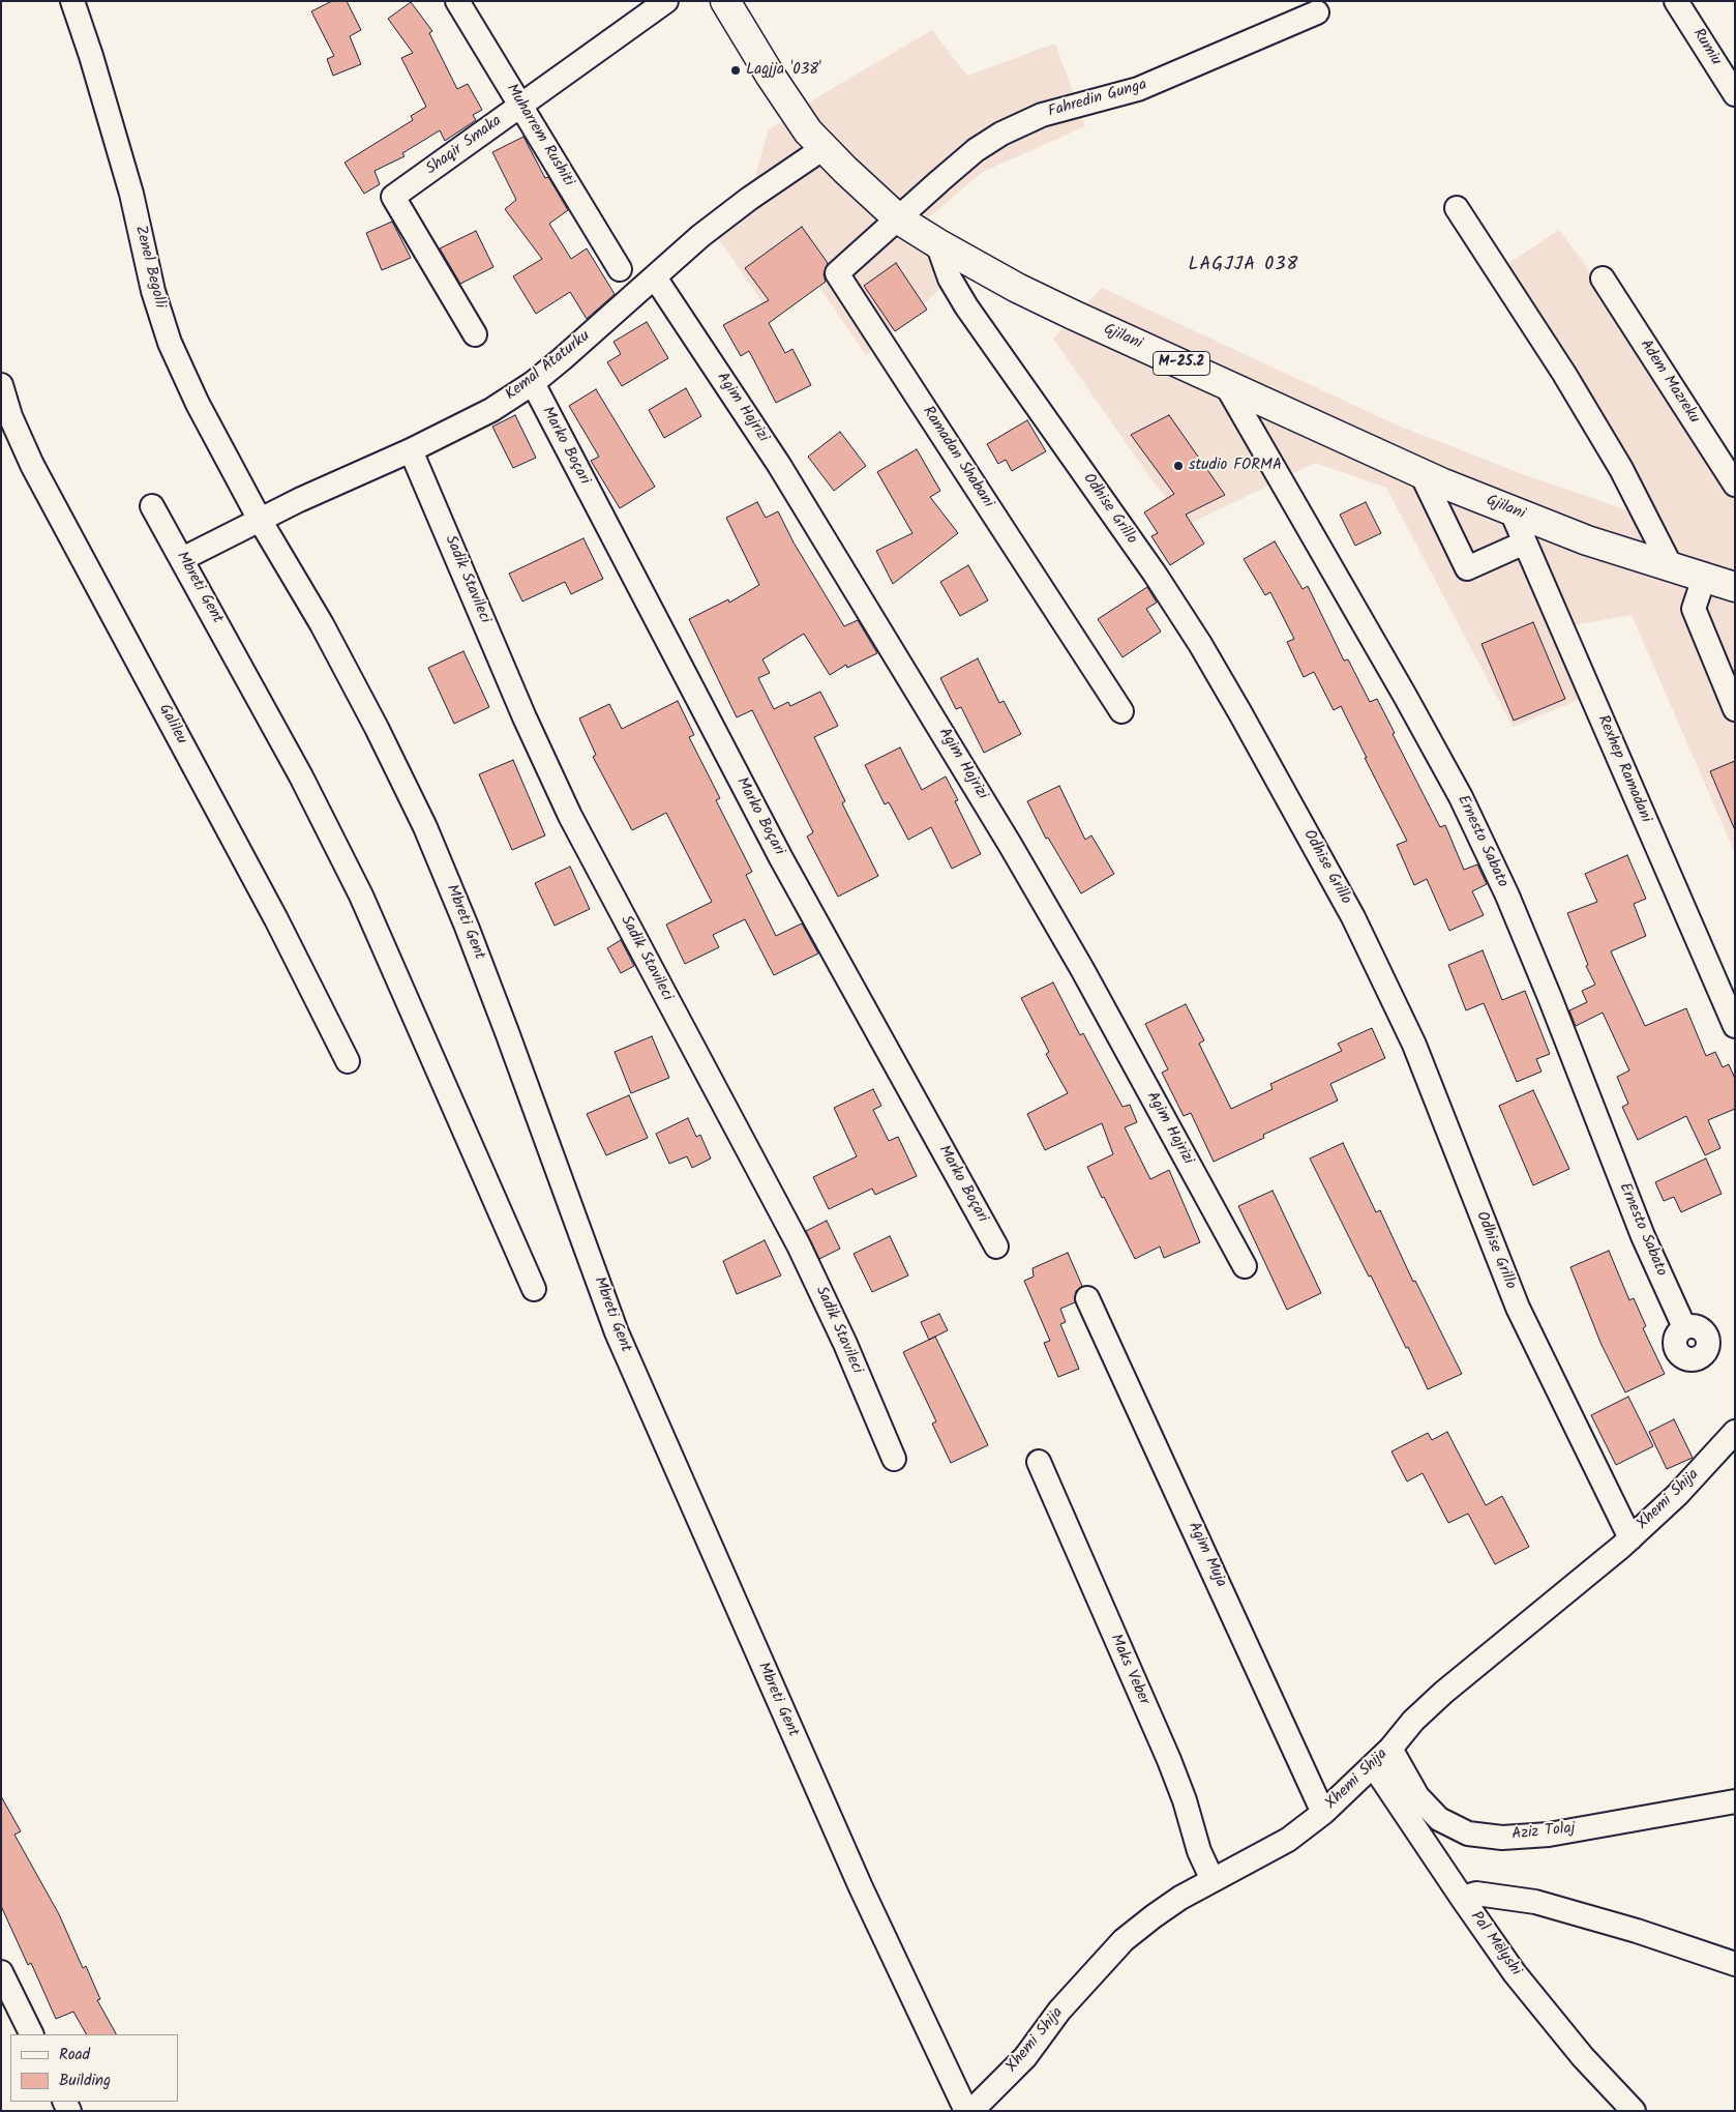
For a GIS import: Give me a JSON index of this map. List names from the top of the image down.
{
  "streets": {
    "main road": ["Gjilani", "M-25.2"],
    "street": [
      "Rumiu",
      "Fahredin Gunga",
      "Muharrem Rushiti",
      "Shaqir Smaka",
      "Zenel Begolli",
      "Kemal Ataturku",
      "Adem Mazreku",
      "Agim Hajrizi",
      "Marko Boçari",
      "Ramadan Shabani",
      "Odhise Grillo",
      "Sadik Stavileci",
      "Mbreti Gent",
      "Galileu",
      "Rexhep Ramadani",
      "Ernesto Sabato",
      "Xhemi Shija",
      "Agim Muja",
      "Maks Veber",
      "Aziz Tolaj",
      "Pal Mëlyshi"
    ]
  },
  "crossings": [
    ["Fahredin Gunga", "Gjilani"],
    ["Fahredin Gunga", "Ramadan Shabani"],
    ["Muharrem Rushiti", "Shaqir Smaka"],
    ["Zenel Begolli", "Kemal Ataturku"],
    ["Zenel Begolli", "Mbreti Gent"],
    ["Gjilani", "Kemal Ataturku"],
    ["Gjilani", "Ramadan Shabani"],
    ["Gjilani", "Odhise Grillo"],
    ["Gjilani", "Rexhep Ramadani"],
    ["Gjilani", "Ernesto Sabato"],
    ["Kemal Ataturku", "Agim Hajrizi"],
    ["Kemal Ataturku", "Marko Boçari"],
    ["Kemal Ataturku", "Sadik Stavileci"],
    ["Kemal Ataturku", "Mbreti Gent"],
    ["Odhise Grillo", "Xhemi Shija"],
    ["Xhemi Shija", "Agim Muja"],
    ["Xhemi Shija", "Maks Veber"],
    ["Xhemi Shija", "Aziz Tolaj"],
    ["Xhemi Shija", "Pal Mëlyshi"]
  ],
  "districts": ["LAGJJA 038"],
  "places": ["Lagjja '038'", "studio FORMA"],
  "legend": ["Road", "Building"]
}
